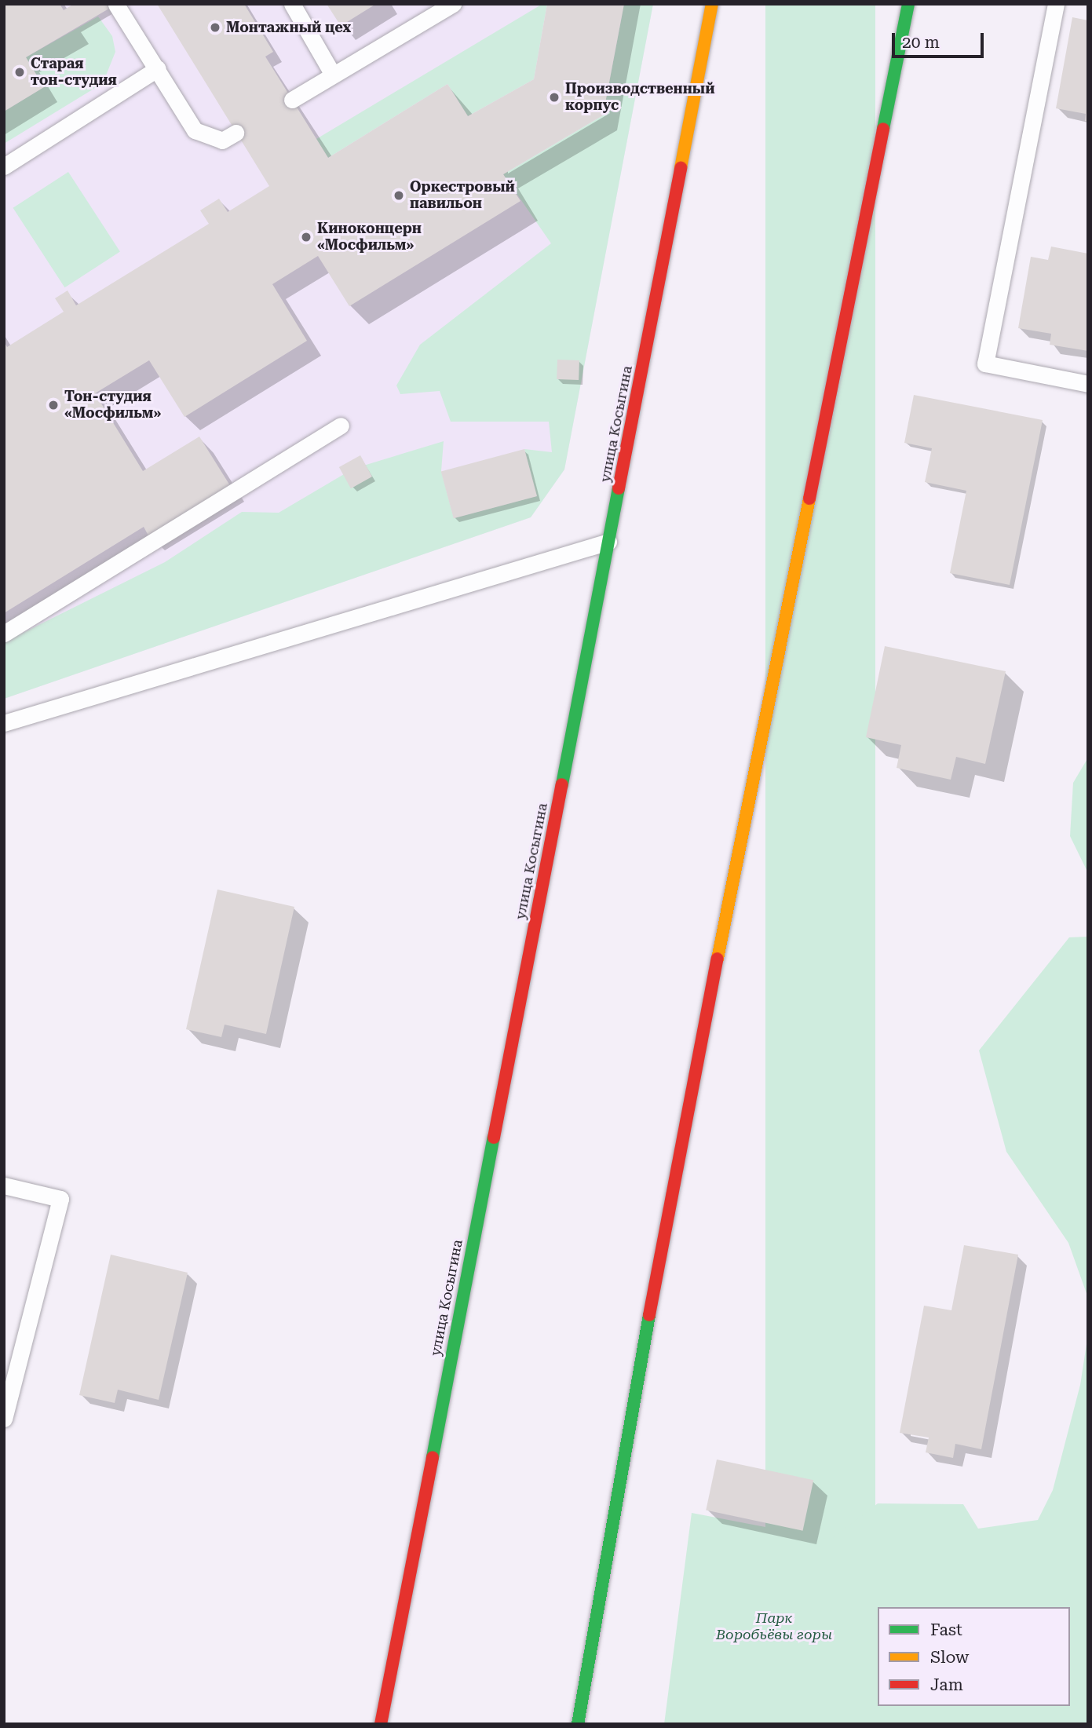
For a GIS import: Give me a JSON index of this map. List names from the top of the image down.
{
  "streets": {
    "main road": ["улица Косыгина"]
  },
  "parks": ["Парк Воробьёвы горы"],
  "places": [
    "Монтажный цех",
    "Старая тон-студия",
    "Производственный корпус",
    "Оркестровый павильон",
    "Киноконцерн «Мосфильм»",
    "Тон-студия «Мосфильм»"
  ],
  "legend": ["Fast", "Slow", "Jam"],
  "scale_bar": "20 m"
}
